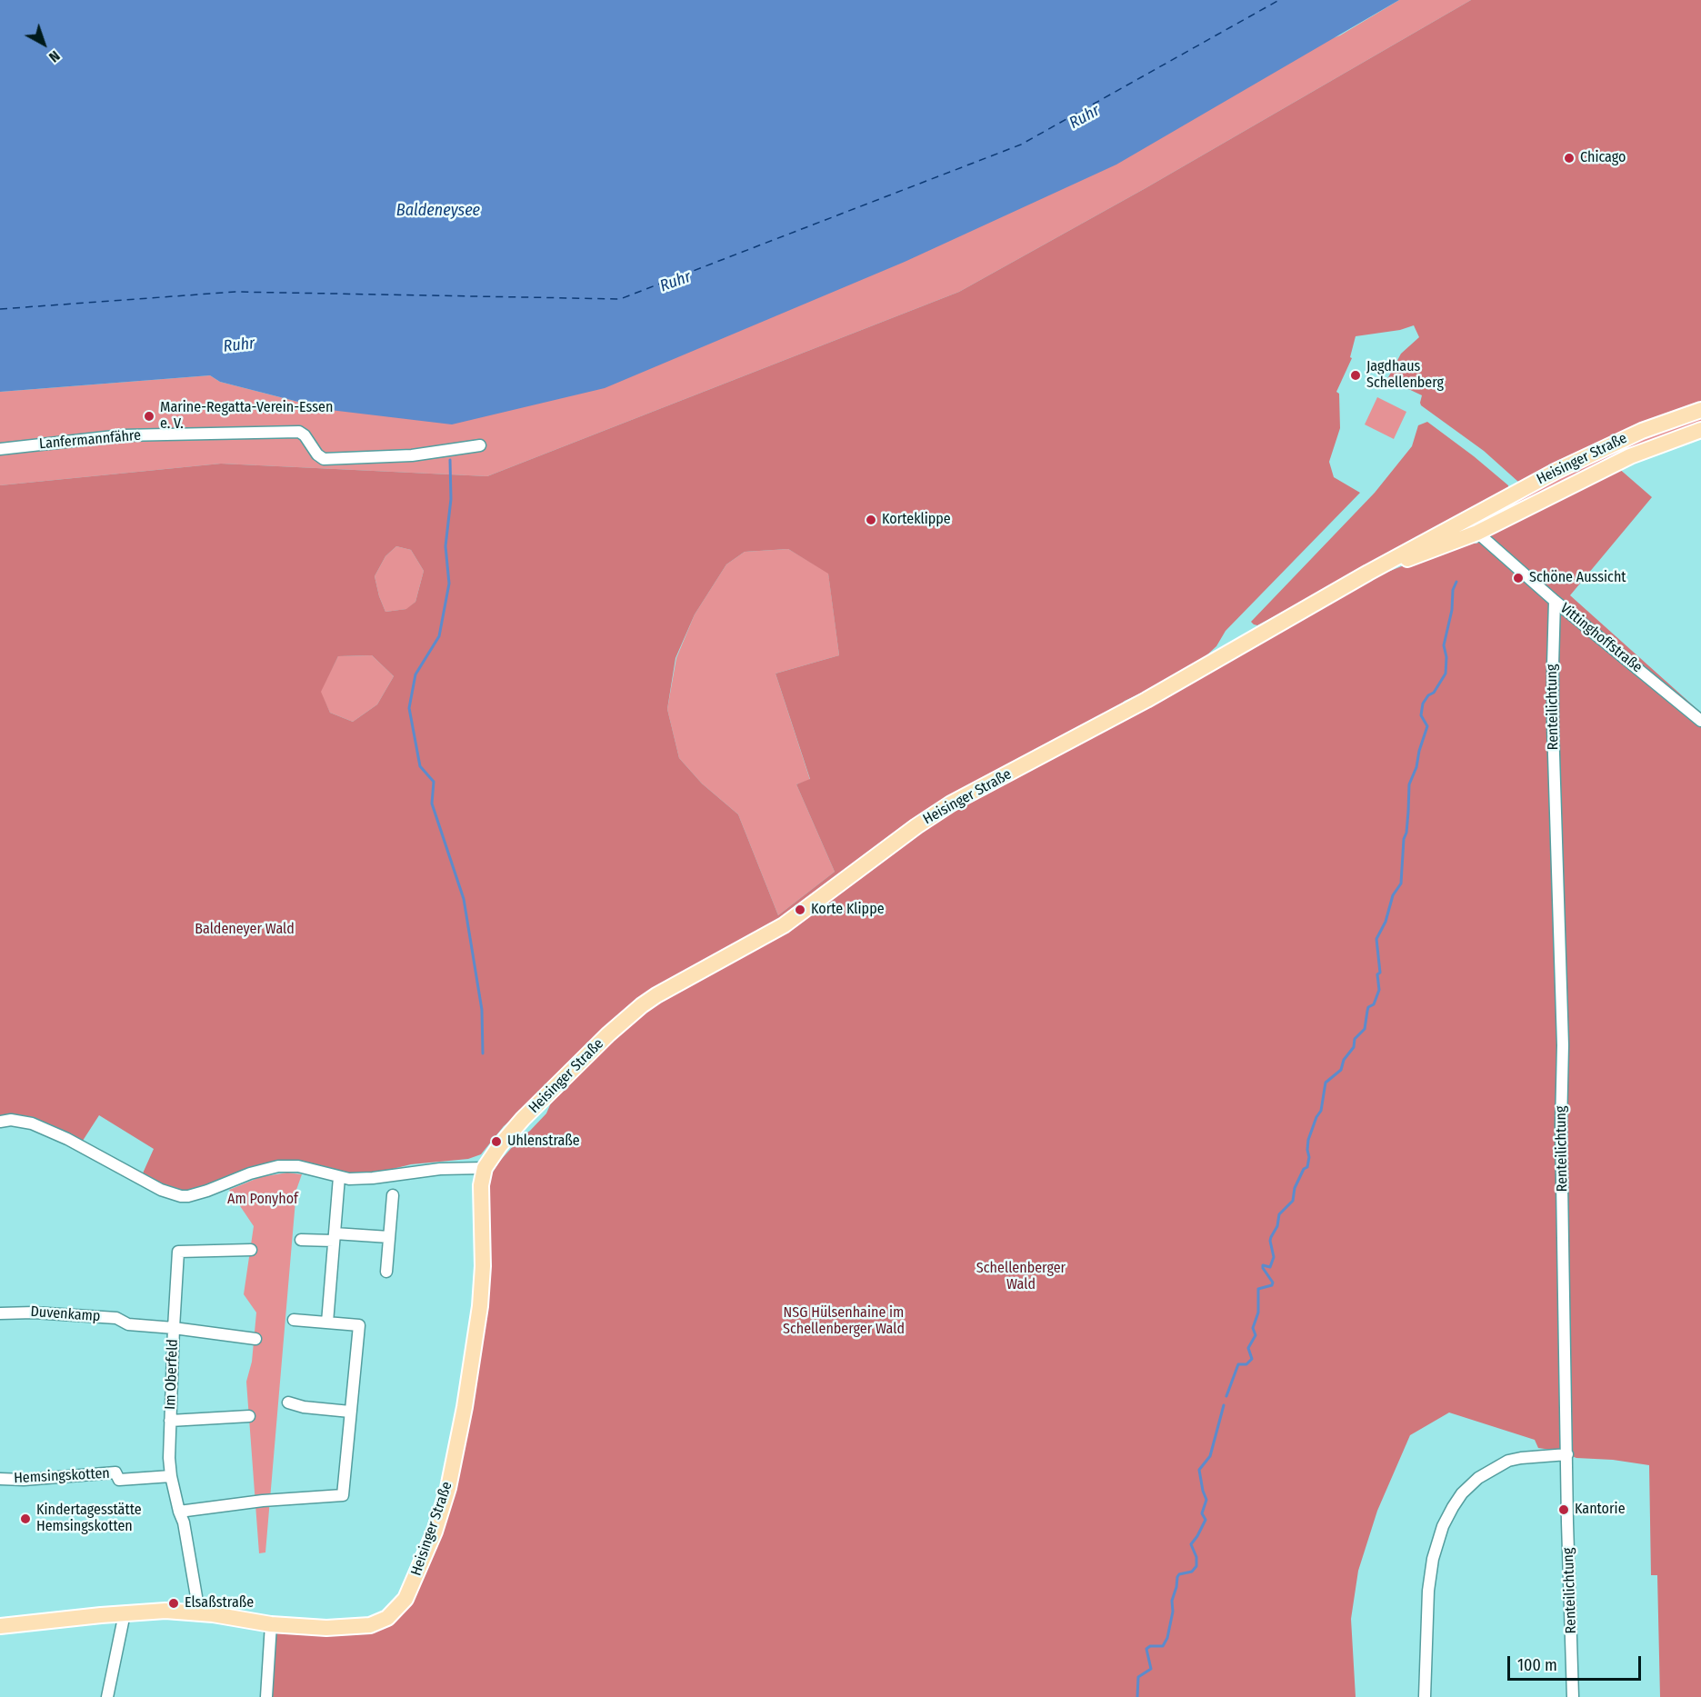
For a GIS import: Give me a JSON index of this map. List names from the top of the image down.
{
  "streets": {
    "main road": ["Heisinger Straße"],
    "street": [
      "Lanfermannfähre",
      "Vittinghoffstraße",
      "Renteilichtung",
      "Duvenkamp",
      "Im Oberfeld",
      "Hemsingskotten"
    ]
  },
  "crossings": [
    ["Heisinger Straße", "Vittinghoffstraße"],
    ["Heisinger Straße", "Im Oberfeld"],
    ["Vittinghoffstraße", "Renteilichtung"],
    ["Duvenkamp", "Im Oberfeld"],
    ["Im Oberfeld", "Hemsingskotten"]
  ],
  "water": ["Ruhr", "Baldeneysee"],
  "parks": [
    "Baldeneyer Wald",
    "Am Ponyhof",
    "Schellenberger Wald",
    "NSG Hülsenhaine im Schellenberger Wald"
  ],
  "places": [
    "Chicago",
    "Jagdhaus Schellenberg",
    "Marine-Regatta-Verein-Essen e. V.",
    "Korteklippe",
    "Schöne Aussicht",
    "Korte Klippe",
    "Uhlenstraße",
    "Kantorie",
    "Kindertagesstätte Hemsingskotten",
    "Elsaßstraße"
  ],
  "scale_bar": "100 m",
  "north": "bottom right"
}
